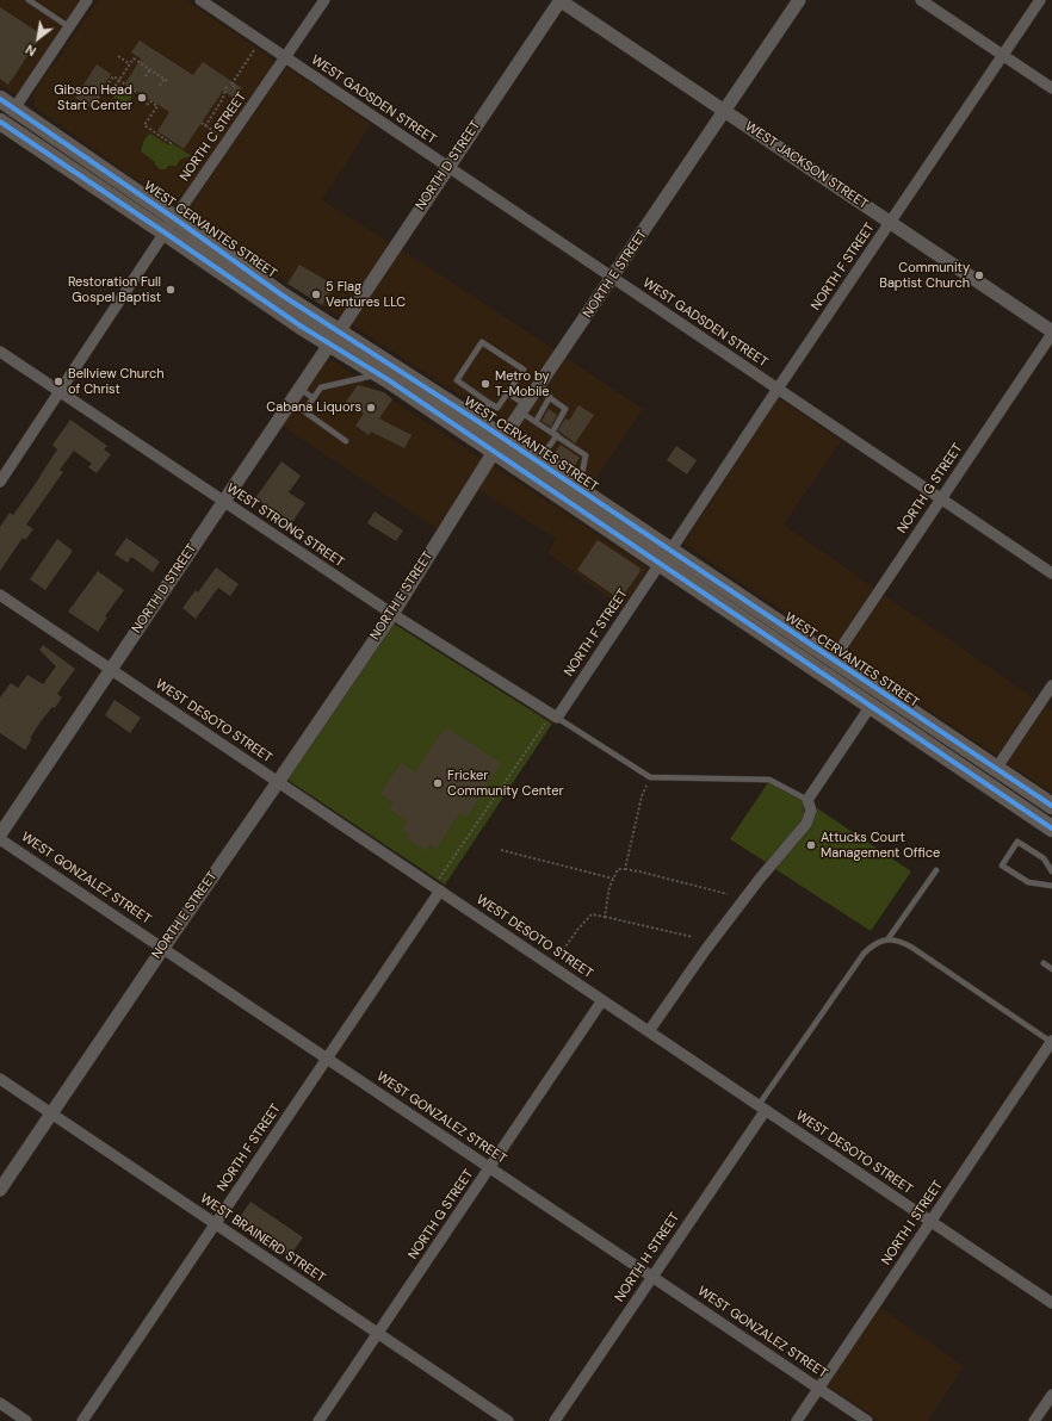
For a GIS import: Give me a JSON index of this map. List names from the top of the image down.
{
  "streets": {
    "main road": ["WEST CERVANTES STREET"],
    "street": [
      "WEST GADSDEN STREET",
      "NORTH C STREET",
      "NORTH D STREET",
      "WEST JACKSON STREET",
      "NORTH F STREET",
      "NORTH E STREET",
      "NORTH G STREET",
      "WEST STRONG STREET",
      "WEST DESOTO STREET",
      "WEST GONZALEZ STREET",
      "NORTH I STREET",
      "WEST BRAINERD STREET",
      "NORTH H STREET"
    ]
  },
  "crossings": [
    ["WEST GADSDEN STREET", "NORTH C STREET"],
    ["WEST GADSDEN STREET", "NORTH D STREET"],
    ["WEST GADSDEN STREET", "NORTH F STREET"],
    ["WEST GADSDEN STREET", "NORTH E STREET"],
    ["WEST GADSDEN STREET", "NORTH G STREET"],
    ["NORTH C STREET", "WEST CERVANTES STREET"],
    ["NORTH C STREET", "WEST STRONG STREET"],
    ["NORTH D STREET", "WEST JACKSON STREET"],
    ["NORTH D STREET", "WEST CERVANTES STREET"],
    ["NORTH D STREET", "WEST STRONG STREET"],
    ["NORTH D STREET", "WEST DESOTO STREET"],
    ["WEST JACKSON STREET", "NORTH F STREET"],
    ["WEST JACKSON STREET", "NORTH E STREET"],
    ["WEST JACKSON STREET", "NORTH G STREET"],
    ["WEST CERVANTES STREET", "NORTH F STREET"],
    ["WEST CERVANTES STREET", "NORTH E STREET"],
    ["WEST CERVANTES STREET", "NORTH G STREET"],
    ["NORTH F STREET", "WEST STRONG STREET"],
    ["NORTH F STREET", "WEST DESOTO STREET"],
    ["NORTH F STREET", "WEST GONZALEZ STREET"],
    ["NORTH F STREET", "WEST BRAINERD STREET"],
    ["NORTH E STREET", "WEST STRONG STREET"],
    ["NORTH E STREET", "WEST DESOTO STREET"],
    ["NORTH E STREET", "WEST GONZALEZ STREET"],
    ["NORTH E STREET", "WEST BRAINERD STREET"],
    ["NORTH G STREET", "WEST DESOTO STREET"],
    ["NORTH G STREET", "WEST GONZALEZ STREET"],
    ["NORTH G STREET", "WEST BRAINERD STREET"],
    ["WEST DESOTO STREET", "NORTH I STREET"],
    ["WEST DESOTO STREET", "NORTH H STREET"],
    ["WEST GONZALEZ STREET", "NORTH I STREET"],
    ["WEST GONZALEZ STREET", "NORTH H STREET"]
  ],
  "places": [
    "Gibson Head Start Center",
    "Community Baptist Church",
    "Restoration Full Gospel Baptist",
    "5 Flag Ventures LLC",
    "Bellview Church of Christ",
    "Metro by T-Mobile",
    "Cabana Liquors",
    "Fricker Community Center",
    "Attucks Court Management Office"
  ],
  "north": "bottom left"
}
